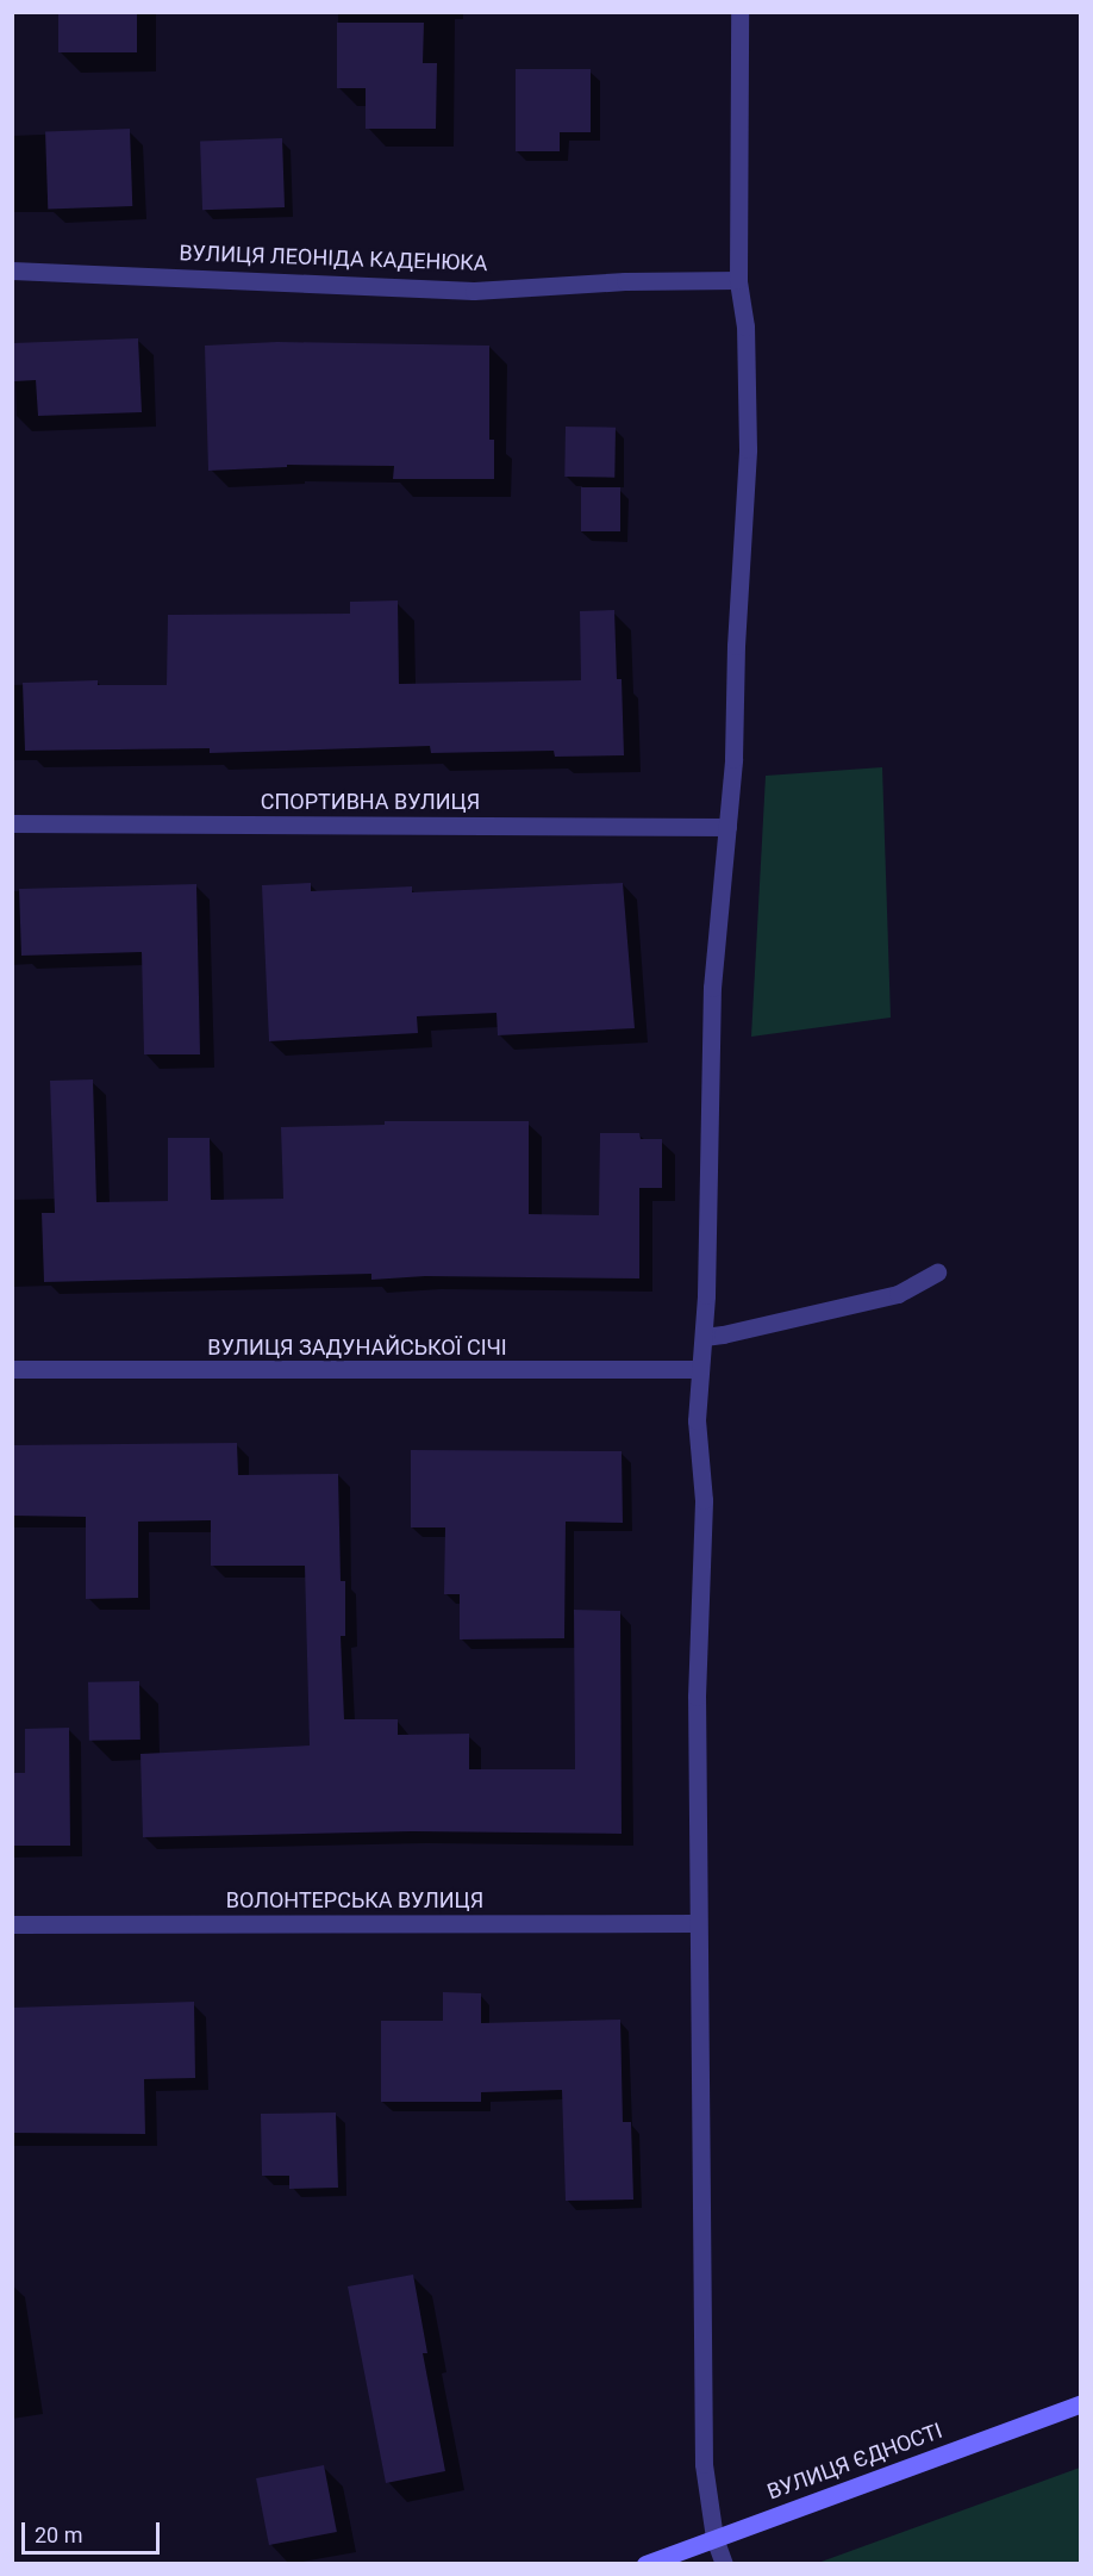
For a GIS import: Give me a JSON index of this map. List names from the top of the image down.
{
  "streets": {
    "main road": ["ВУЛИЦЯ ЄДНОСТІ"],
    "street": [
      "ВУЛИЦЯ ЛЕОНІДА КАДЕНЮКА",
      "СПОРТИВНА ВУЛИЦЯ",
      "ВУЛИЦЯ ЗАДУНАЙСЬКОЇ СІЧІ",
      "ВОЛОНТЕРСЬКА ВУЛИЦЯ"
    ]
  },
  "scale_bar": "20 m"
}
